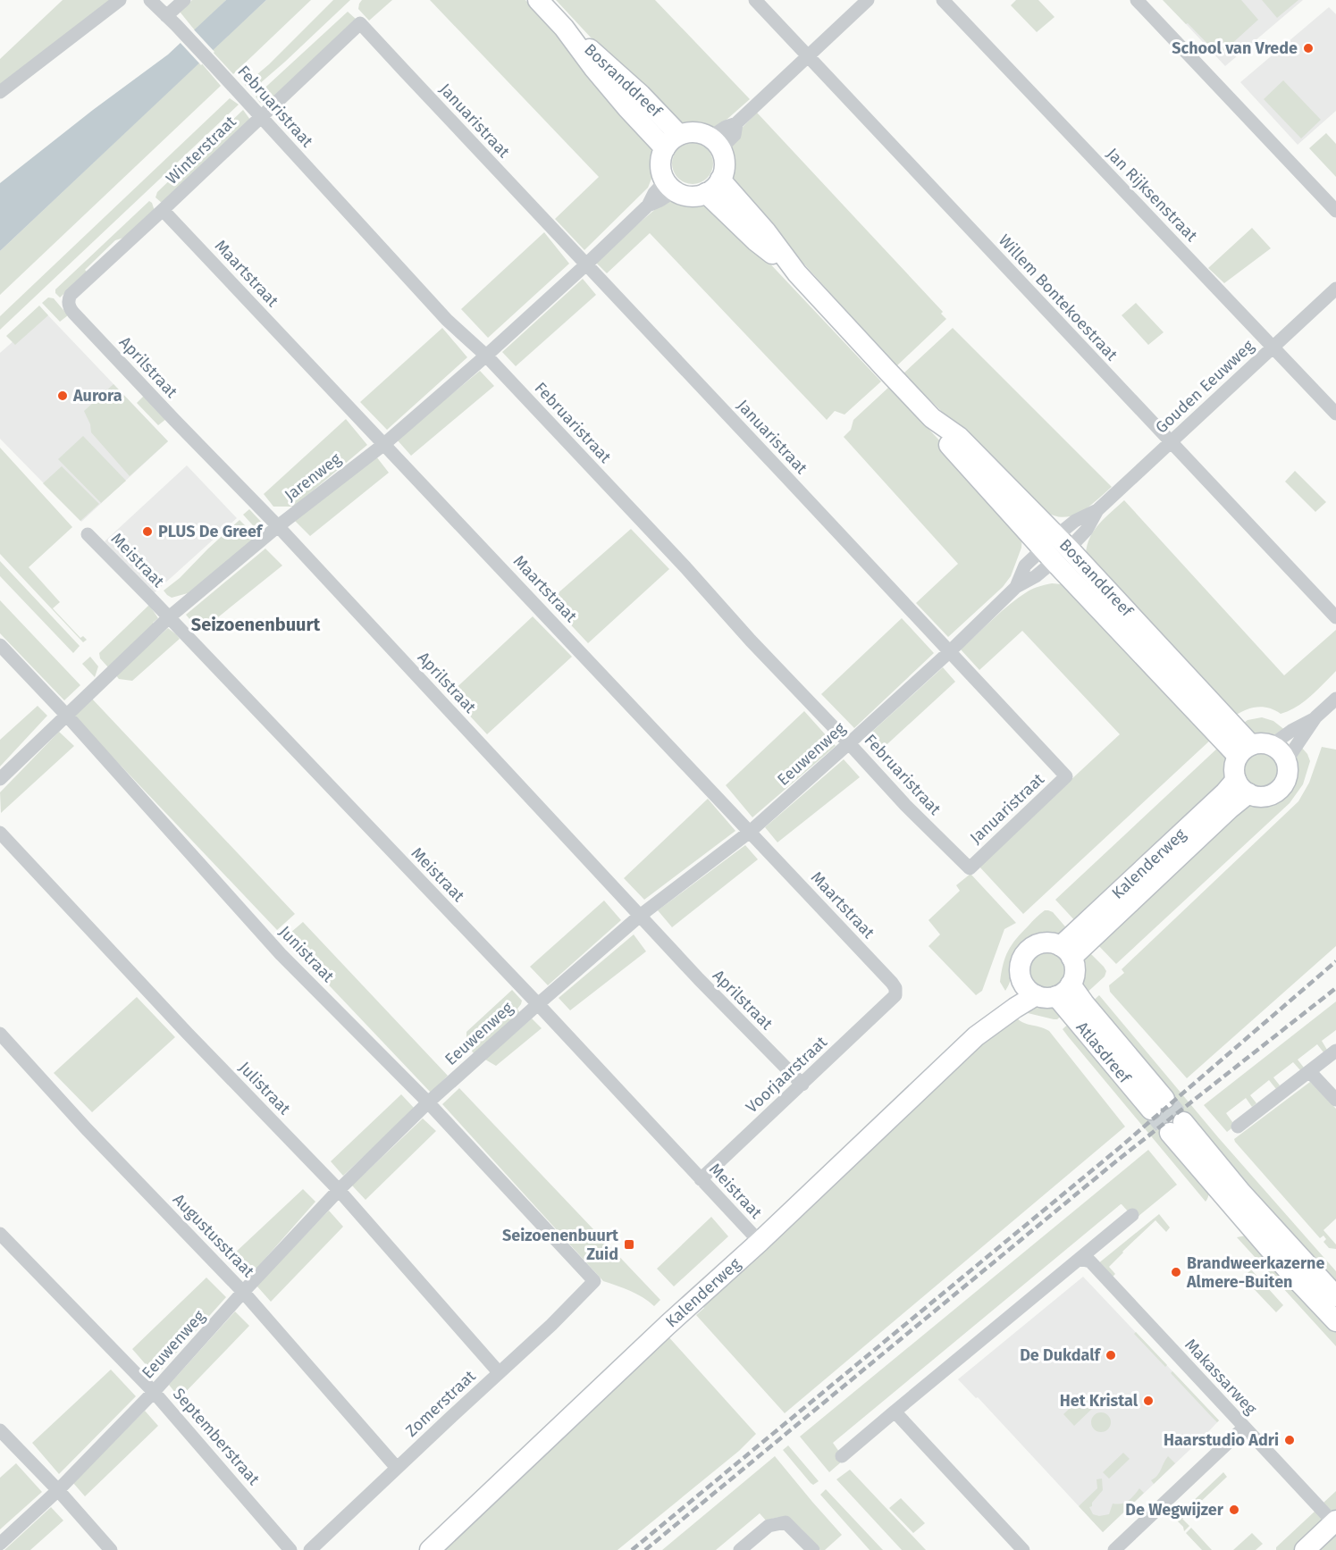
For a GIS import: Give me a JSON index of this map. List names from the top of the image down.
{
  "streets": {
    "main road": ["Bosranddreef", "Kalenderweg", "Atlasdreef"],
    "street": [
      "Februaristraat",
      "Januaristraat",
      "Winterstraat",
      "Jan Rijksenstraat",
      "Maartstraat",
      "Willem Bontekoestraat",
      "Aprilstraat",
      "Gouden Eeuwweg",
      "Jarenweg",
      "Meistraat",
      "Eeuwenweg",
      "Junistraat",
      "Voorjaarstraat",
      "Julistraat",
      "Augustusstraat",
      "Makassarweg",
      "Zomerstraat",
      "Septemberstraat"
    ]
  },
  "crossings": [
    ["Bosranddreef", "Gouden Eeuwweg"],
    ["Bosranddreef", "Jarenweg"],
    ["Bosranddreef", "Eeuwenweg"],
    ["Bosranddreef", "Kalenderweg"],
    ["Februaristraat", "Januaristraat"],
    ["Februaristraat", "Winterstraat"],
    ["Februaristraat", "Jarenweg"],
    ["Februaristraat", "Eeuwenweg"],
    ["Januaristraat", "Winterstraat"],
    ["Januaristraat", "Jarenweg"],
    ["Januaristraat", "Eeuwenweg"],
    ["Winterstraat", "Maartstraat"],
    ["Winterstraat", "Aprilstraat"],
    ["Jan Rijksenstraat", "Gouden Eeuwweg"],
    ["Maartstraat", "Jarenweg"],
    ["Maartstraat", "Eeuwenweg"],
    ["Maartstraat", "Voorjaarstraat"],
    ["Willem Bontekoestraat", "Gouden Eeuwweg"],
    ["Aprilstraat", "Jarenweg"],
    ["Aprilstraat", "Eeuwenweg"],
    ["Aprilstraat", "Voorjaarstraat"],
    ["Gouden Eeuwweg", "Eeuwenweg"],
    ["Jarenweg", "Meistraat"],
    ["Jarenweg", "Junistraat"],
    ["Meistraat", "Eeuwenweg"],
    ["Meistraat", "Kalenderweg"],
    ["Meistraat", "Voorjaarstraat"],
    ["Eeuwenweg", "Junistraat"],
    ["Eeuwenweg", "Julistraat"],
    ["Eeuwenweg", "Augustusstraat"],
    ["Eeuwenweg", "Septemberstraat"],
    ["Kalenderweg", "Atlasdreef"],
    ["Junistraat", "Zomerstraat"],
    ["Julistraat", "Zomerstraat"],
    ["Augustusstraat", "Zomerstraat"]
  ],
  "districts": ["Seizoenenbuurt"],
  "places": {
    "other": [
      "School van Vrede",
      "Aurora",
      "PLUS De Greef",
      "Brandweerkazerne Almere-Buiten",
      "De Dukdalf",
      "Het Kristal",
      "Haarstudio Adri",
      "De Wegwijzer"
    ],
    "transit": ["Seizoenenbuurt Zuid"]
  }
}
